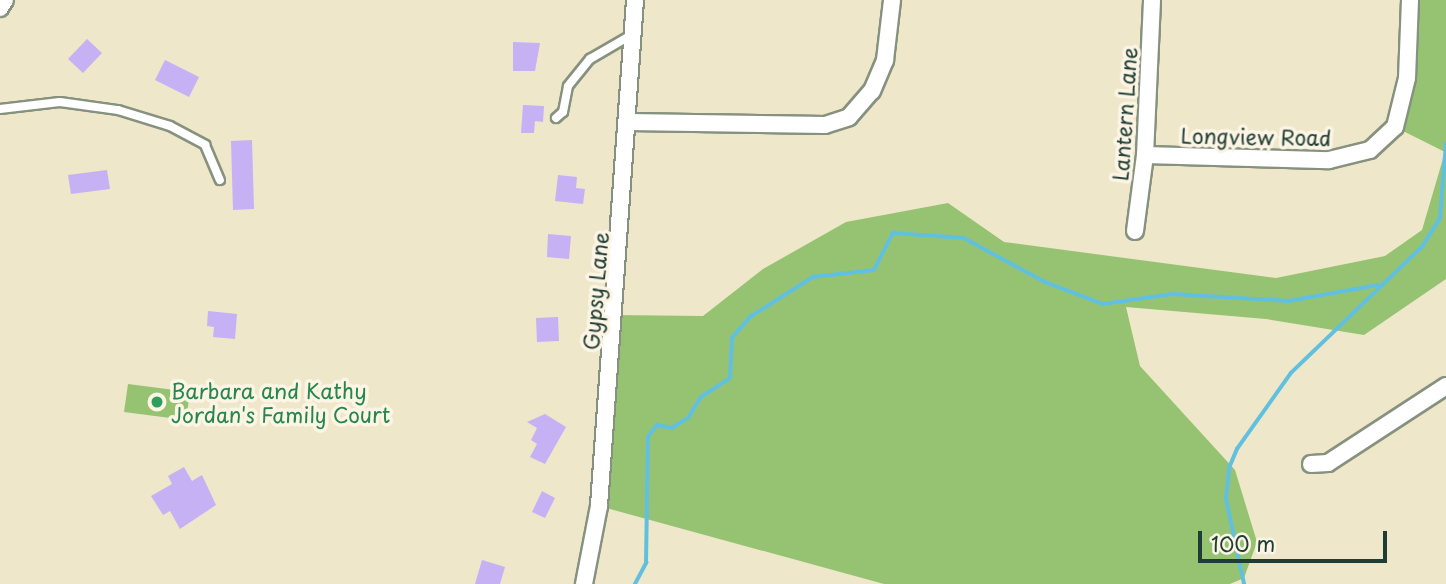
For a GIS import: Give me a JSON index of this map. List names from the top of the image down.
{
  "streets": {
    "street": ["Lantern Lane", "Longview Road", "Gypsy Lane"]
  },
  "crossings": [
    ["Lantern Lane", "Longview Road"]
  ],
  "places": ["Barbara and Kathy Jordan's Family Court"],
  "scale_bar": "100 m"
}
